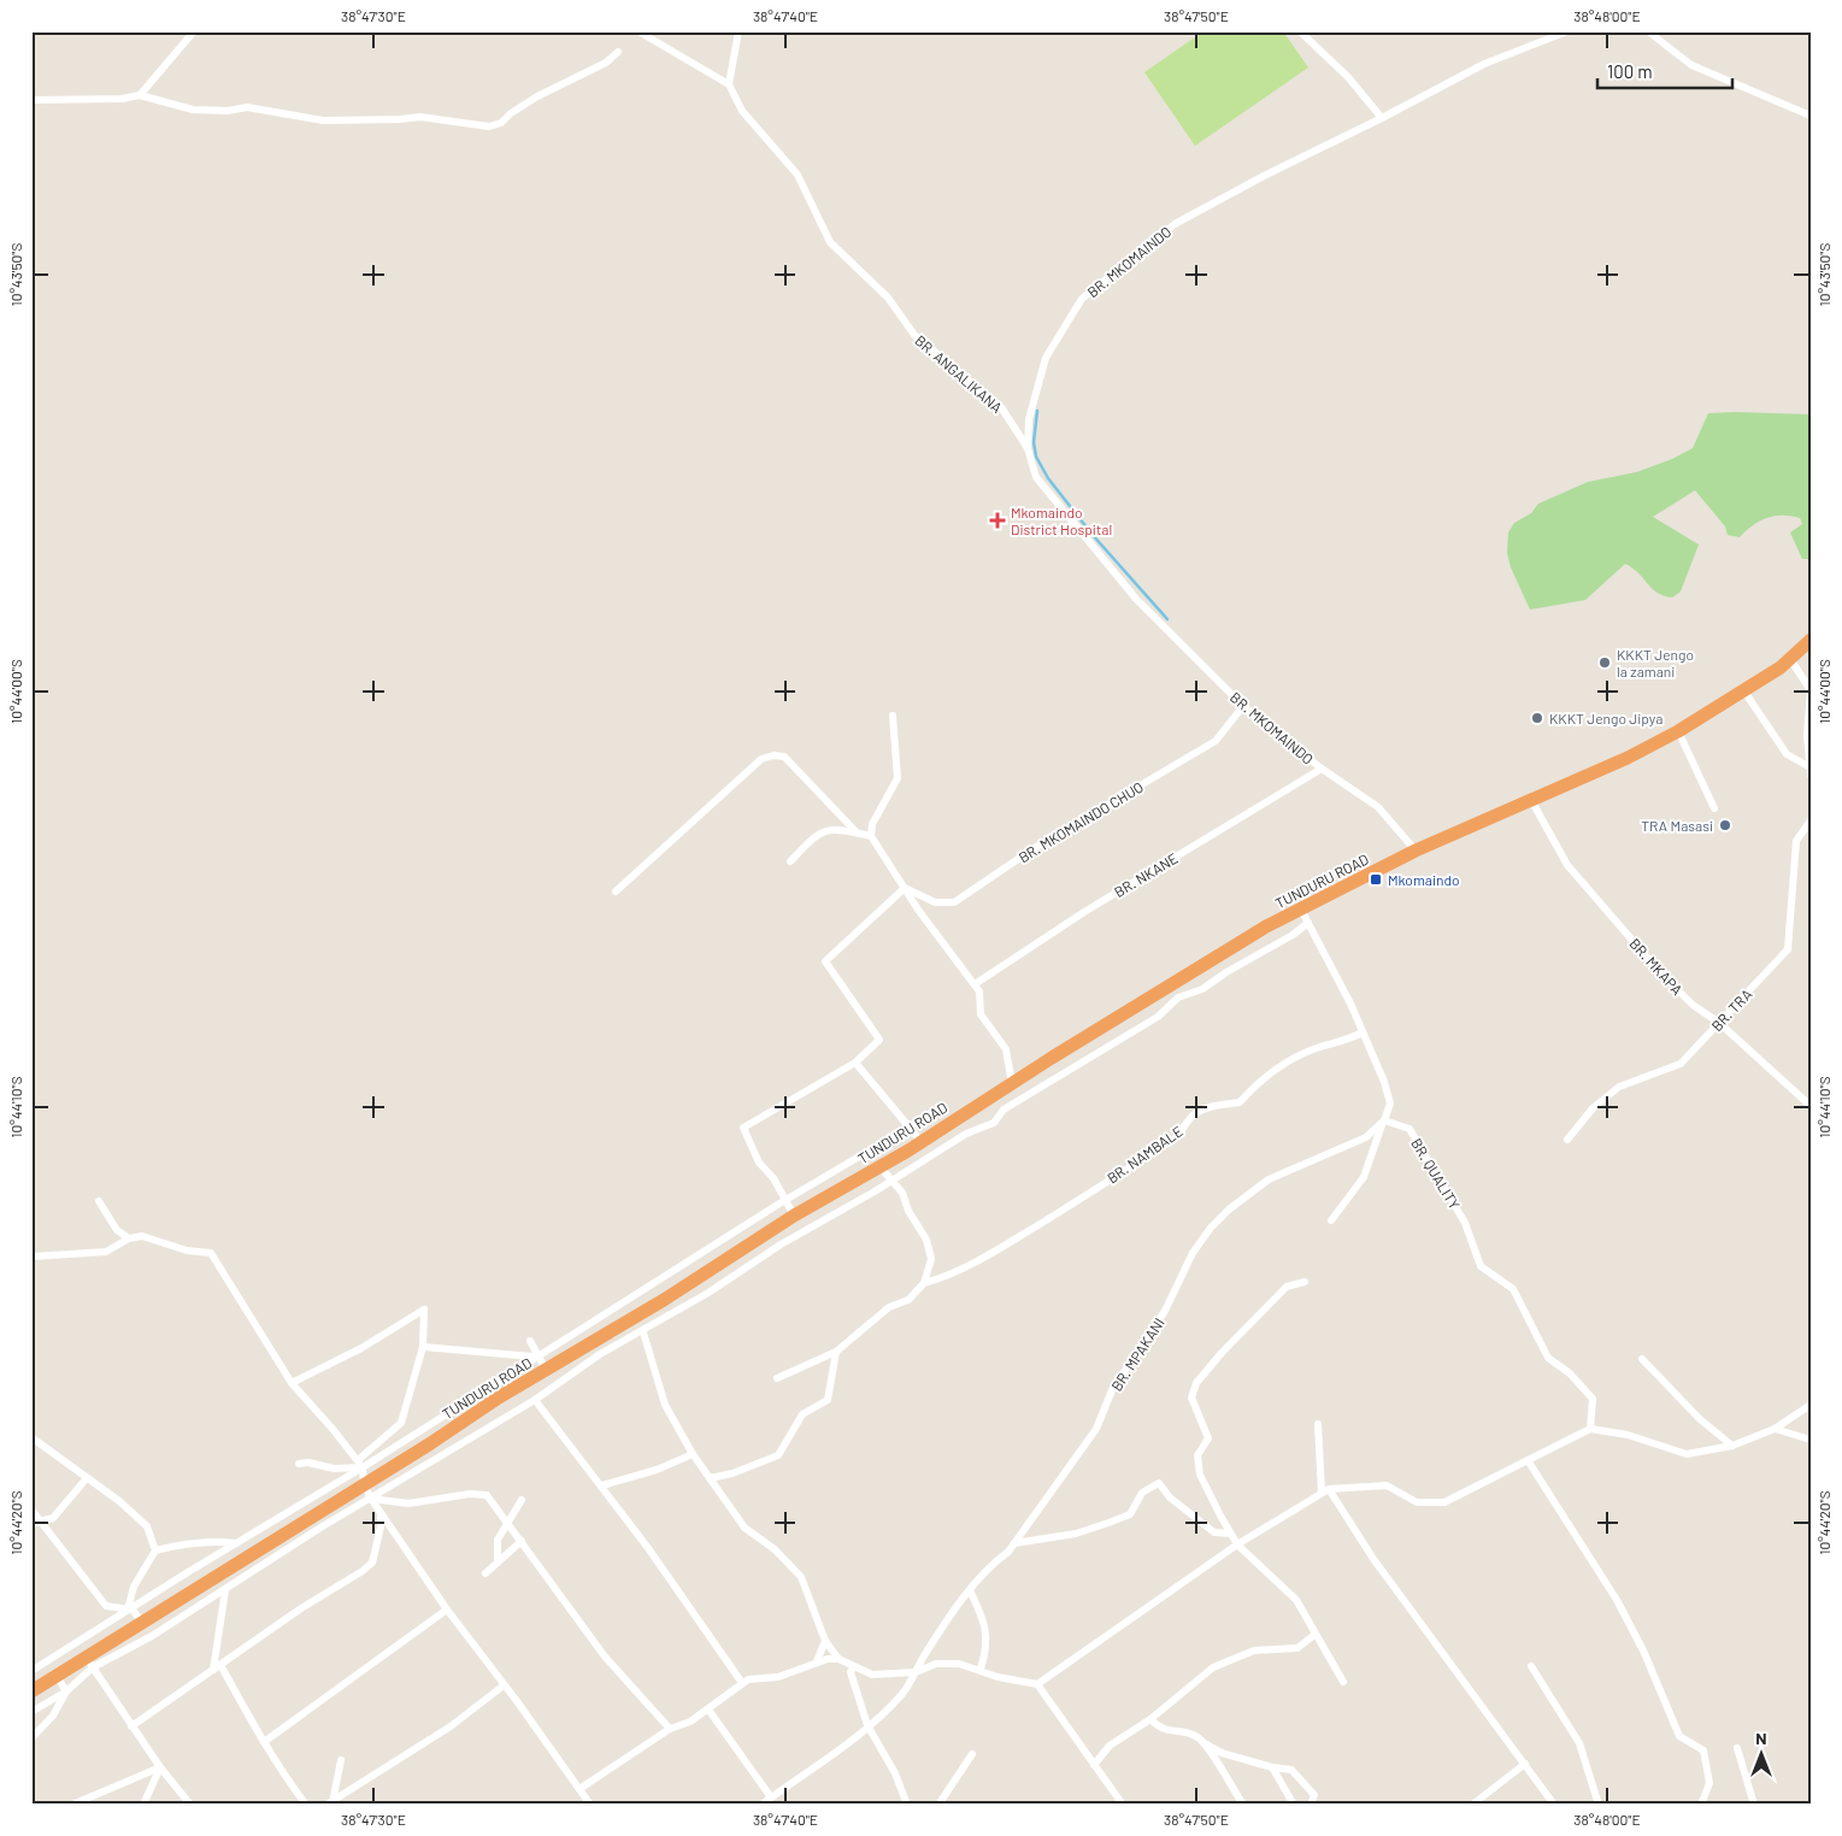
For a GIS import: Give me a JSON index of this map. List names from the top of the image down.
{
  "streets": {
    "highway": ["TUNDURU ROAD"],
    "street": [
      "BR. MKOMAINDO",
      "BR. ANGALIKANA",
      "BR. MKOMAINDO CHUO",
      "BR. NKANE",
      "BR. MKAPA",
      "BR. TRA",
      "BR. NAMBALE",
      "BR. QUALITY",
      "BR. MPAKANI"
    ]
  },
  "crossings": [
    ["BR. MKOMAINDO", "BR. ANGALIKANA"],
    ["BR. MKOMAINDO", "BR. MKOMAINDO CHUO"],
    ["BR. MKOMAINDO", "BR. NKANE"],
    ["BR. MKOMAINDO", "TUNDURU ROAD"],
    ["TUNDURU ROAD", "BR. MKAPA"],
    ["BR. MKAPA", "BR. TRA"],
    ["BR. QUALITY", "BR. MPAKANI"]
  ],
  "places": {
    "health": ["Mkomaindo District Hospital"],
    "other": ["KKKT Jengo la zamani", "KKKT Jengo Jipya", "TRA Masasi"],
    "transit": ["Mkomaindo"]
  },
  "scale_bar": "100 m",
  "north": "top",
  "coordinates": [
    "38°47'30\"E",
    "38°47'40\"E",
    "38°47'50\"E",
    "38°48'00\"E",
    "10°43'50\"S",
    "10°44'00\"S",
    "10°44'10\"S",
    "10°44'20\"S"
  ]
}
